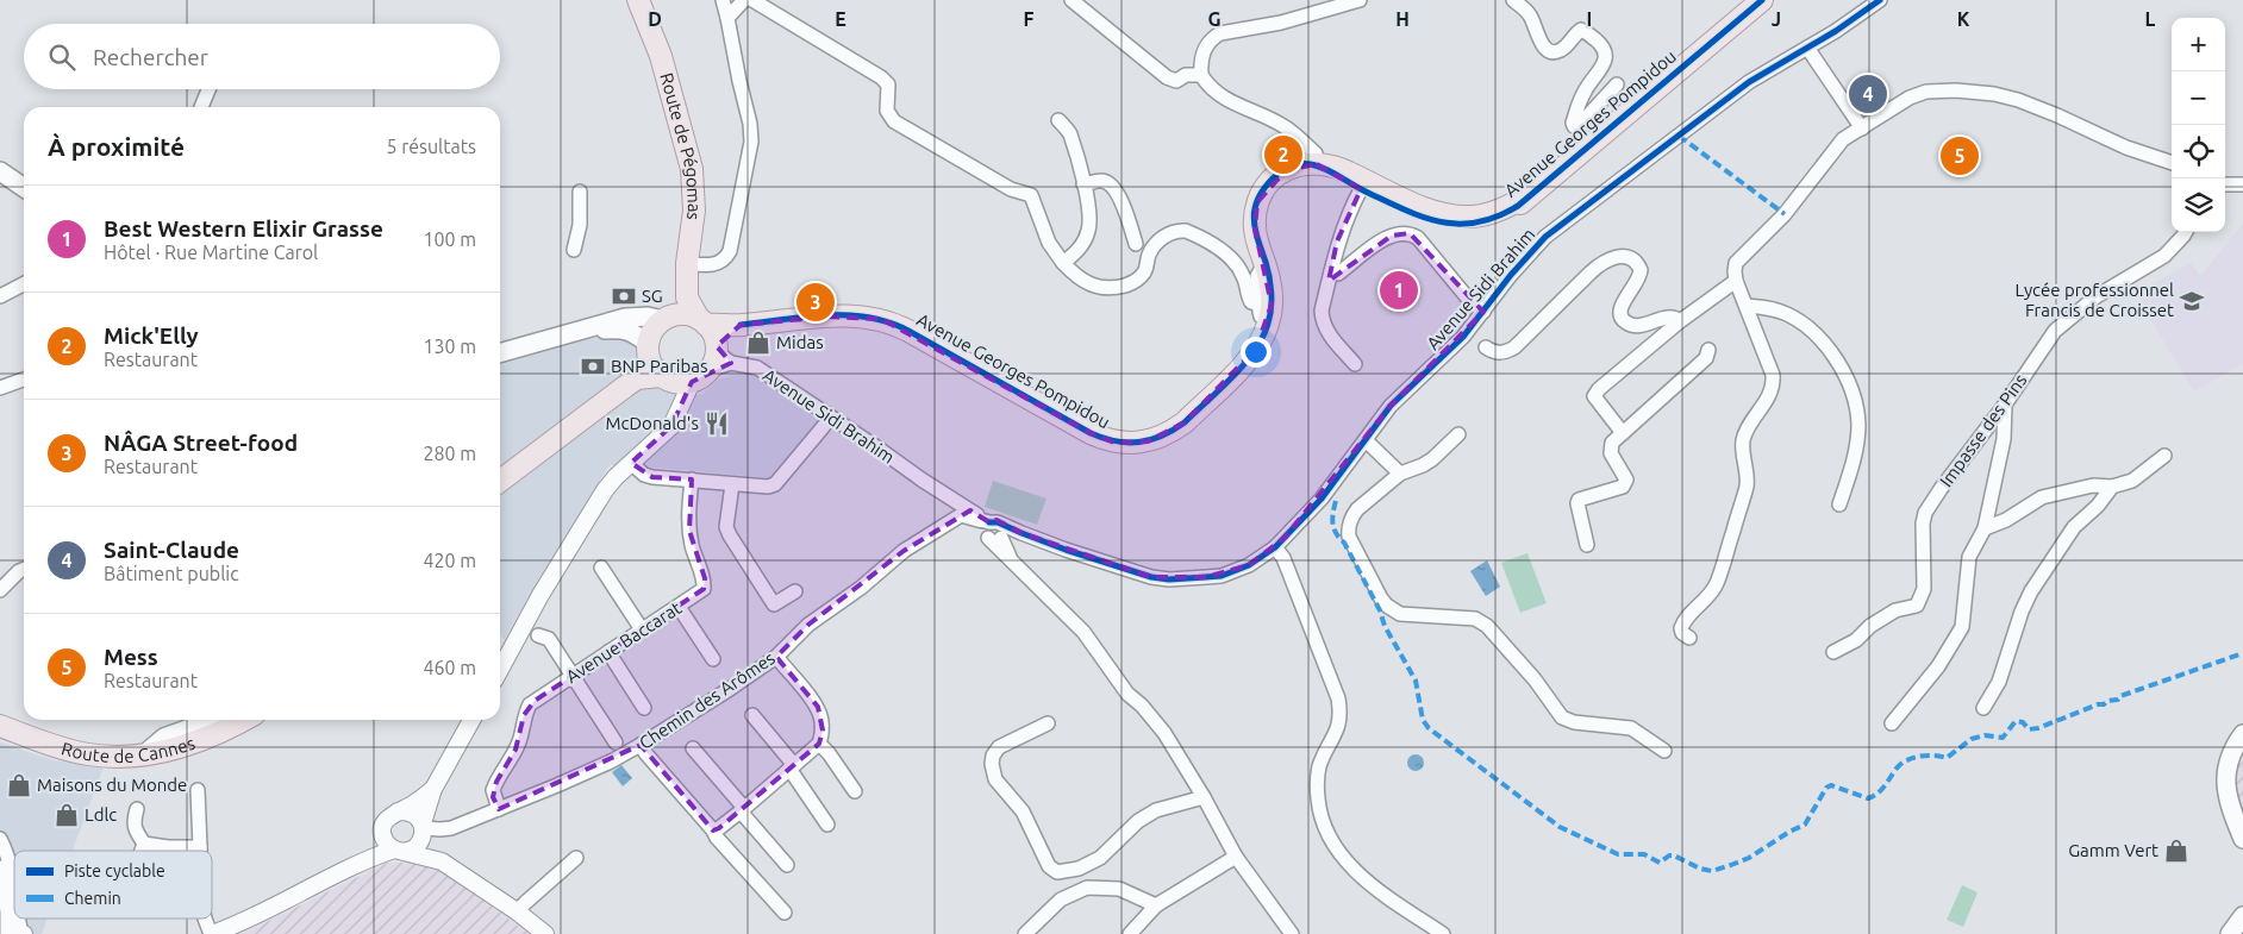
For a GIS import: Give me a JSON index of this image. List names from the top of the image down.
{
  "streets": {
    "main road": ["Avenue Georges Pompidou", "Route de Pégomas", "Route de Cannes"],
    "street": [
      "Avenue Sidi Brahim",
      "Impasse des Pins",
      "Avenue Baccarat",
      "Chemin des Arômes"
    ]
  },
  "crossings": [
    ["Avenue Georges Pompidou", "Avenue Sidi Brahim"],
    ["Avenue Sidi Brahim", "Chemin des Arômes"],
    ["Avenue Baccarat", "Chemin des Arômes"]
  ],
  "places": {
    "bank": ["SG", "BNP Paribas"],
    "school or university": ["Lycée professionnel Francis de Croisset"],
    "shop": [
      "Midas",
      "Maisons du Monde",
      "Ldlc",
      "Gamm Vert"
    ],
    "restaurant": ["McDonald's"]
  },
  "legend": ["Piste cyclable", "Chemin"],
  "page": {
    "map_buttons": ["+", "−"],
    "search": "Rechercher",
    "pins": [
      "4",
      "2",
      "5",
      "1",
      "3"
    ],
    "heading": ["À proximité", "5 résultats"],
    "list": [
      {
        "mark": "1",
        "name": "Best Western Elixir Grasse",
        "note": "Hôtel · Rue Martine Carol",
        "value": "100 m"
      },
      {
        "mark": "2",
        "name": "Mick'Elly",
        "note": "Restaurant",
        "value": "130 m"
      },
      {
        "mark": "3",
        "name": "NÂGA Street-food",
        "note": "Restaurant",
        "value": "280 m"
      },
      {
        "mark": "4",
        "name": "Saint-Claude",
        "note": "Bâtiment public",
        "value": "420 m"
      },
      {
        "mark": "5",
        "name": "Mess",
        "note": "Restaurant",
        "value": "460 m"
      }
    ]
  },
  "grid": {
    "columns": [
      "D",
      "E",
      "F",
      "G",
      "H",
      "I",
      "J",
      "K",
      "L"
    ]
  }
}
